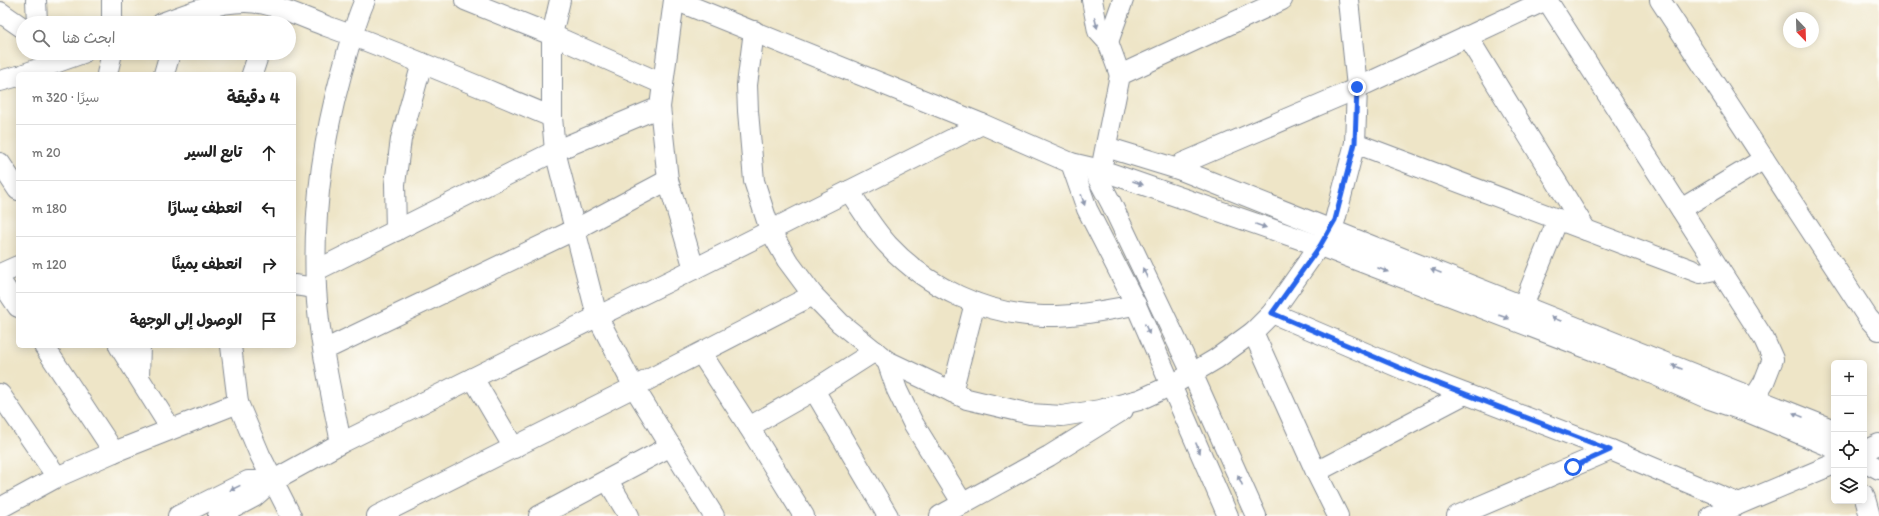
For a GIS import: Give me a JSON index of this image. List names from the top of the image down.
{
  "north": "bottom right",
  "page": {
    "search": "ابحث هنا",
    "heading": ["4 دقيقة", "سيرًا · 320 m"],
    "list": [
      ["تابع السير", "20 m"],
      ["انعطف يسارًا", "180 m"],
      ["انعطف يمينًا", "120 m"],
      "الوصول إلى الوجهة"
    ],
    "map_buttons": ["+", "−"]
  }
}
